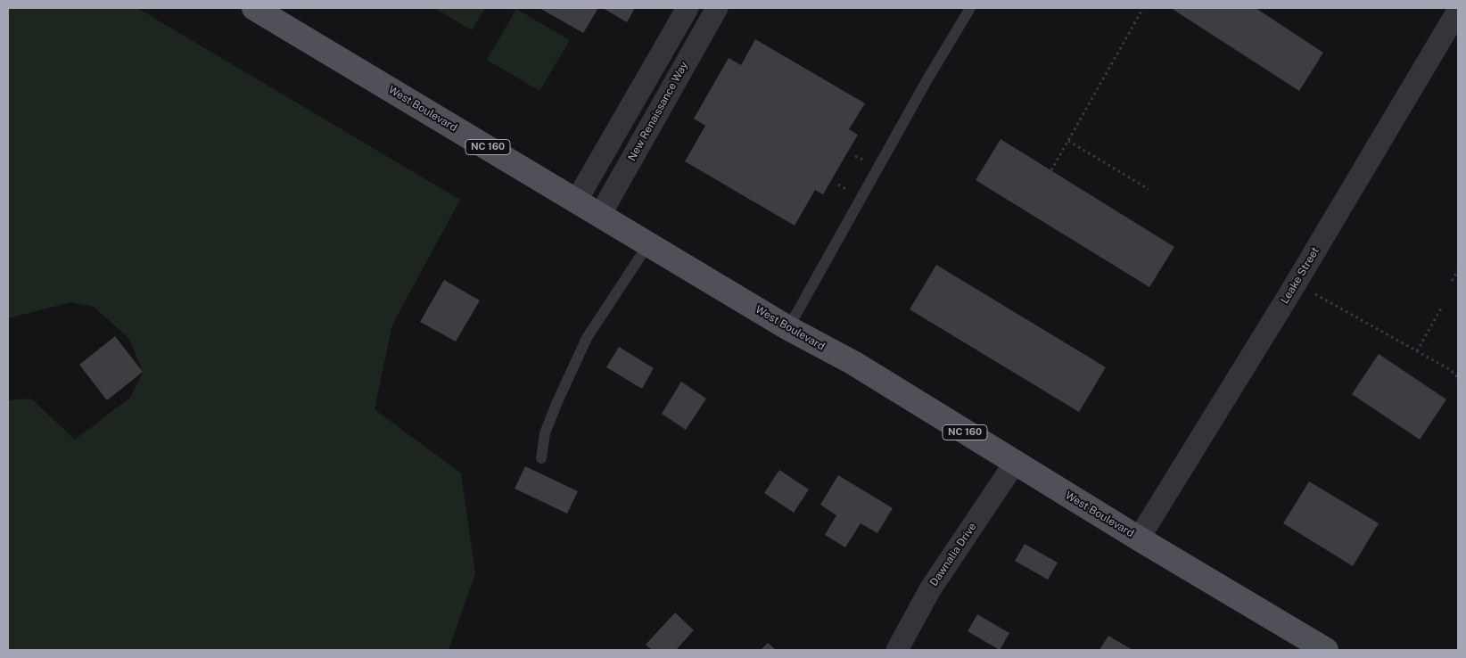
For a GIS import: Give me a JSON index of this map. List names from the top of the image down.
{
  "streets": {
    "main road": ["West Boulevard", "NC 160"],
    "street": ["New Renaissance Way", "Leake Street", "Dawnalia Drive"]
  },
  "crossings": [
    ["West Boulevard", "New Renaissance Way"],
    ["West Boulevard", "Leake Street"],
    ["West Boulevard", "Dawnalia Drive"]
  ]
}
